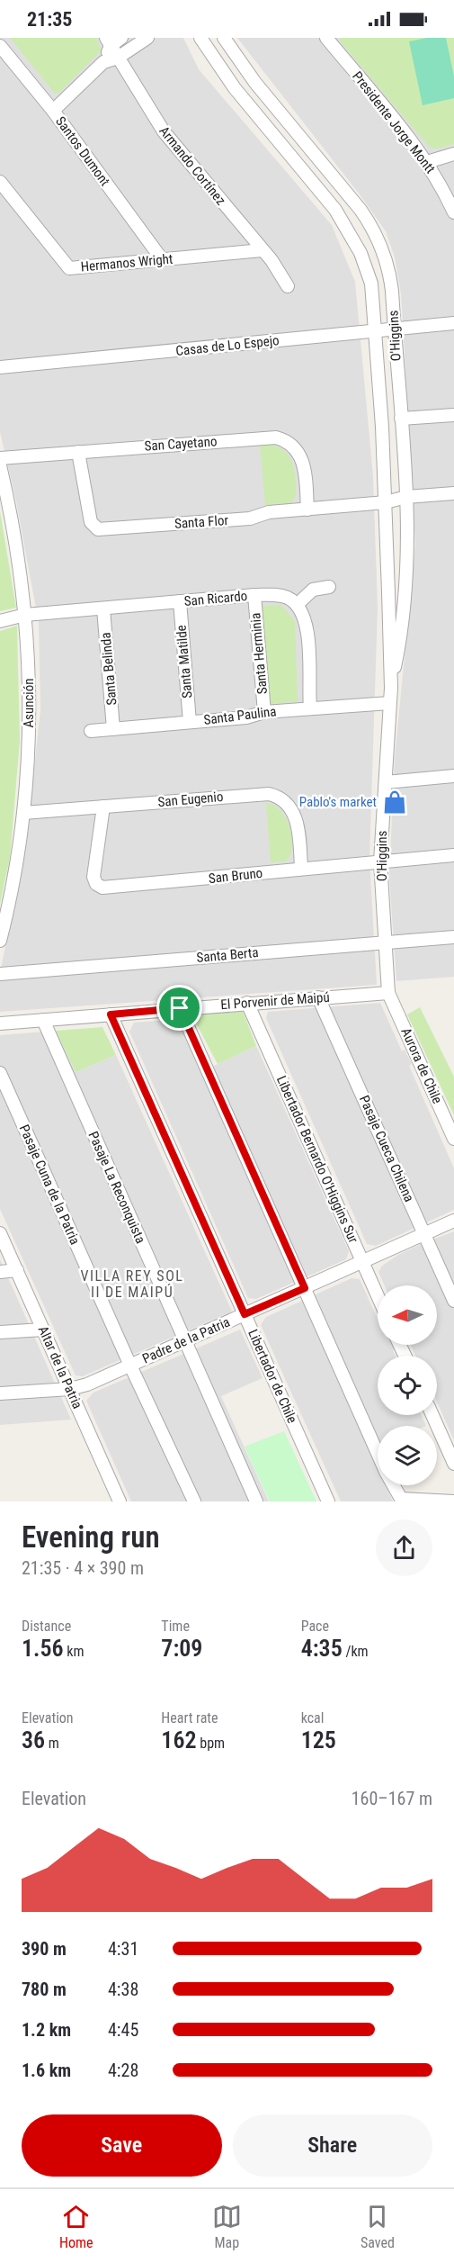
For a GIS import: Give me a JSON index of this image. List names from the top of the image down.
{
  "streets": {
    "street": [
      "Presidente Jorge Montt",
      "Santos Dumont",
      "Armando Cortínez",
      "Hermanos Wright",
      "O'Higgins",
      "Casas de Lo Espejo",
      "San Cayetano",
      "Santa Flor",
      "San Ricardo",
      "Santa Herminia",
      "Santa Matilde",
      "Santa Belinda",
      "Asunción",
      "Santa Paulina",
      "San Eugenio",
      "San Bruno",
      "Santa Berta",
      "El Porvenir de Maipú",
      "Aurora de Chile",
      "Pasaje Cueca Chilena",
      "Libertador Bernardo O'Higgins Sur",
      "Pasaje Cuna de la Patria",
      "Pasaje La Reconquista",
      "Padre de la Patria",
      "Altar de la Patria",
      "Libertador de Chile"
    ]
  },
  "crossings": [
    ["Santos Dumont", "Hermanos Wright"],
    ["Armando Cortínez", "Hermanos Wright"],
    ["O'Higgins", "Casas de Lo Espejo"],
    ["O'Higgins", "Santa Flor"],
    ["O'Higgins", "Santa Paulina"],
    ["O'Higgins", "San Bruno"],
    ["O'Higgins", "Santa Berta"],
    ["O'Higgins", "El Porvenir de Maipú"],
    ["O'Higgins", "Aurora de Chile"],
    ["San Cayetano", "Santa Flor"],
    ["San Ricardo", "Santa Herminia"],
    ["San Ricardo", "Santa Matilde"],
    ["San Ricardo", "Santa Belinda"],
    ["San Ricardo", "Asunción"],
    ["Santa Herminia", "Santa Paulina"],
    ["Santa Matilde", "Santa Paulina"],
    ["Santa Belinda", "Santa Paulina"],
    ["Asunción", "San Eugenio"],
    ["San Eugenio", "San Bruno"],
    ["El Porvenir de Maipú", "Aurora de Chile"],
    ["El Porvenir de Maipú", "Pasaje Cueca Chilena"],
    ["El Porvenir de Maipú", "Libertador Bernardo O'Higgins Sur"],
    ["El Porvenir de Maipú", "Pasaje La Reconquista"],
    ["El Porvenir de Maipú", "Libertador de Chile"],
    ["Pasaje Cueca Chilena", "Padre de la Patria"],
    ["Libertador Bernardo O'Higgins Sur", "Padre de la Patria"],
    ["Pasaje Cuna de la Patria", "Padre de la Patria"],
    ["Pasaje La Reconquista", "Padre de la Patria"],
    ["Padre de la Patria", "Altar de la Patria"],
    ["Padre de la Patria", "Libertador de Chile"]
  ],
  "districts": ["VILLA REY SOL II DE MAIPÚ"],
  "places": {
    "shop": ["Pablo's market"]
  },
  "north": "left",
  "page": {
    "status": "21:35",
    "heading": ["Evening run", "21:35 · 4 × 390 m"],
    "stats": [
      ["Distance", "1.56 km"],
      ["Time", "7:09"],
      ["Pace", "4:35 /km"],
      ["Elevation", "36 m"],
      ["Heart rate", "162 bpm"],
      ["kcal", "125"]
    ],
    "chart": ["Elevation", "160–167 m"],
    "list": [
      {
        "name": "390 m",
        "note": "4:31"
      },
      {
        "name": "780 m",
        "note": "4:38"
      },
      {
        "name": "1.2 km",
        "note": "4:45"
      },
      {
        "name": "1.6 km",
        "note": "4:28"
      }
    ],
    "buttons": ["Save", "Share"],
    "tabs": ["Home", "Map", "Saved"]
  }
}
